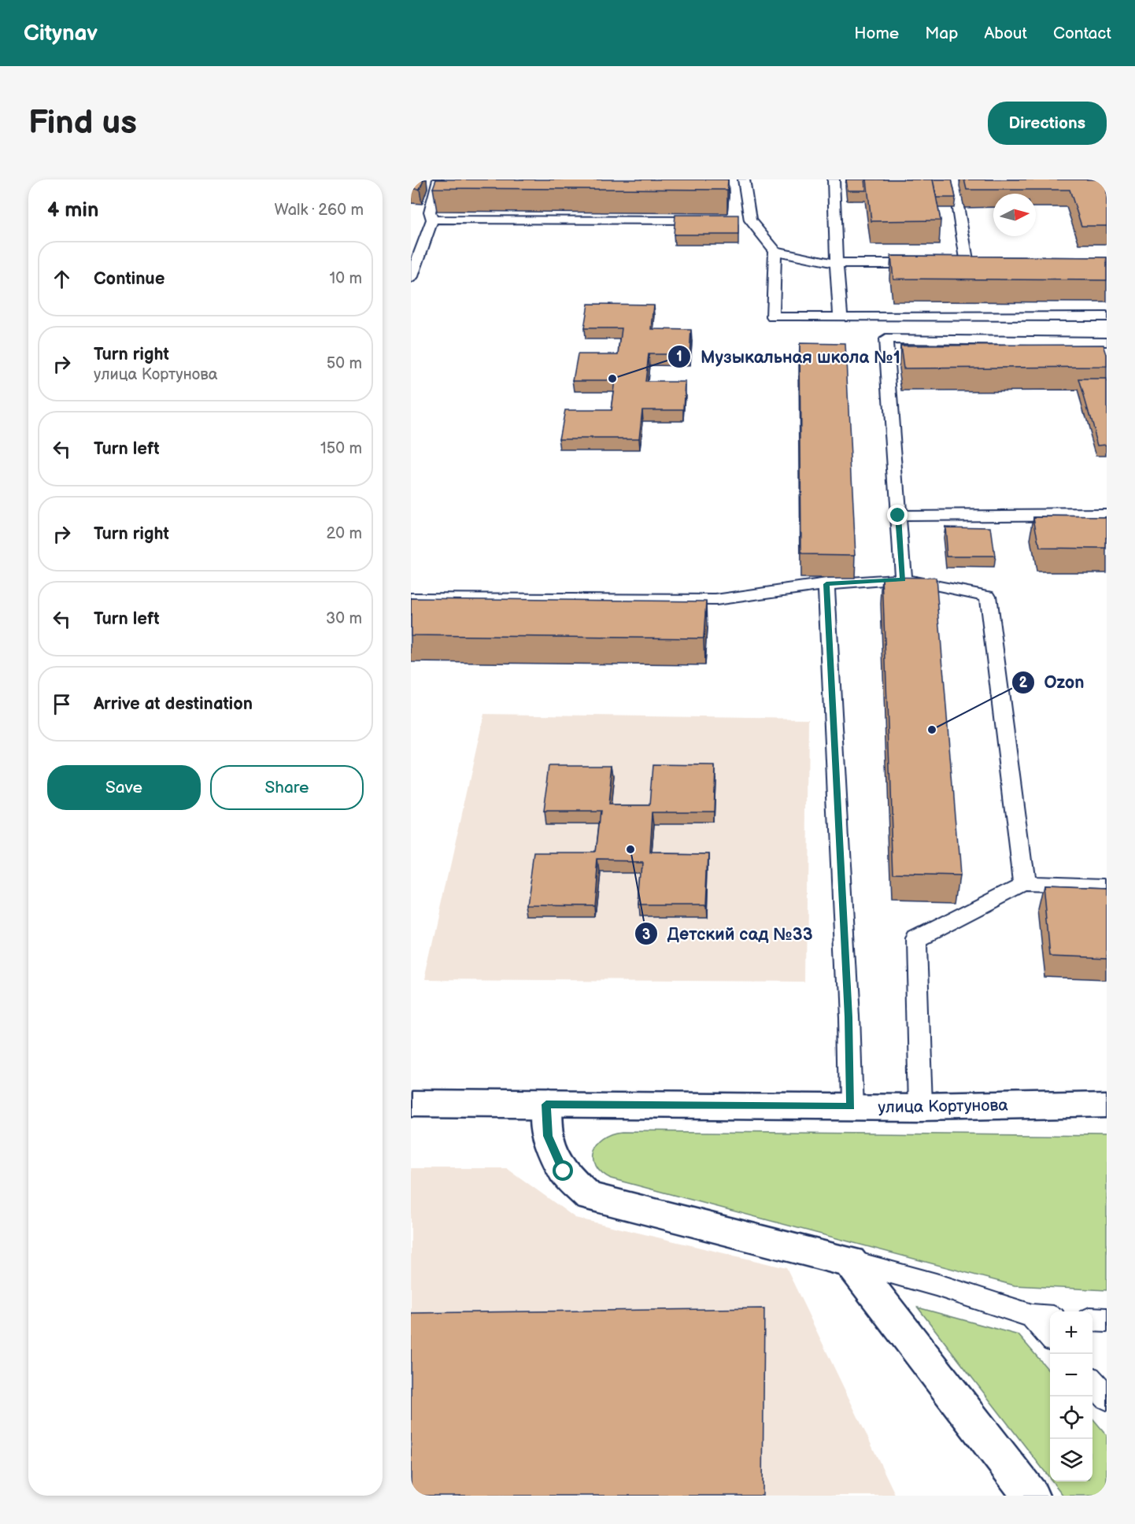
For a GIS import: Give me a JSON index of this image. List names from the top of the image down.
{
  "streets": {
    "street": ["улица Кортунова"]
  },
  "places": ["Музыкальная школа №1", "Ozon", "Детский сад №33"],
  "north": "right",
  "page": {
    "header": "Citynav",
    "nav": [
      "Home",
      "Map",
      "About",
      "Contact"
    ],
    "buttons": [
      "Directions",
      ["Save", "Share"]
    ],
    "title": "Find us",
    "heading": ["4 min", "Walk · 260 m"],
    "list": [
      ["Continue", "10 m"],
      ["Turn right", "улица Кортунова", "50 m"],
      ["Turn left", "150 m"],
      ["Turn right", "20 m"],
      ["Turn left", "30 m"],
      "Arrive at destination"
    ],
    "map_buttons": ["+", "−"]
  }
}
